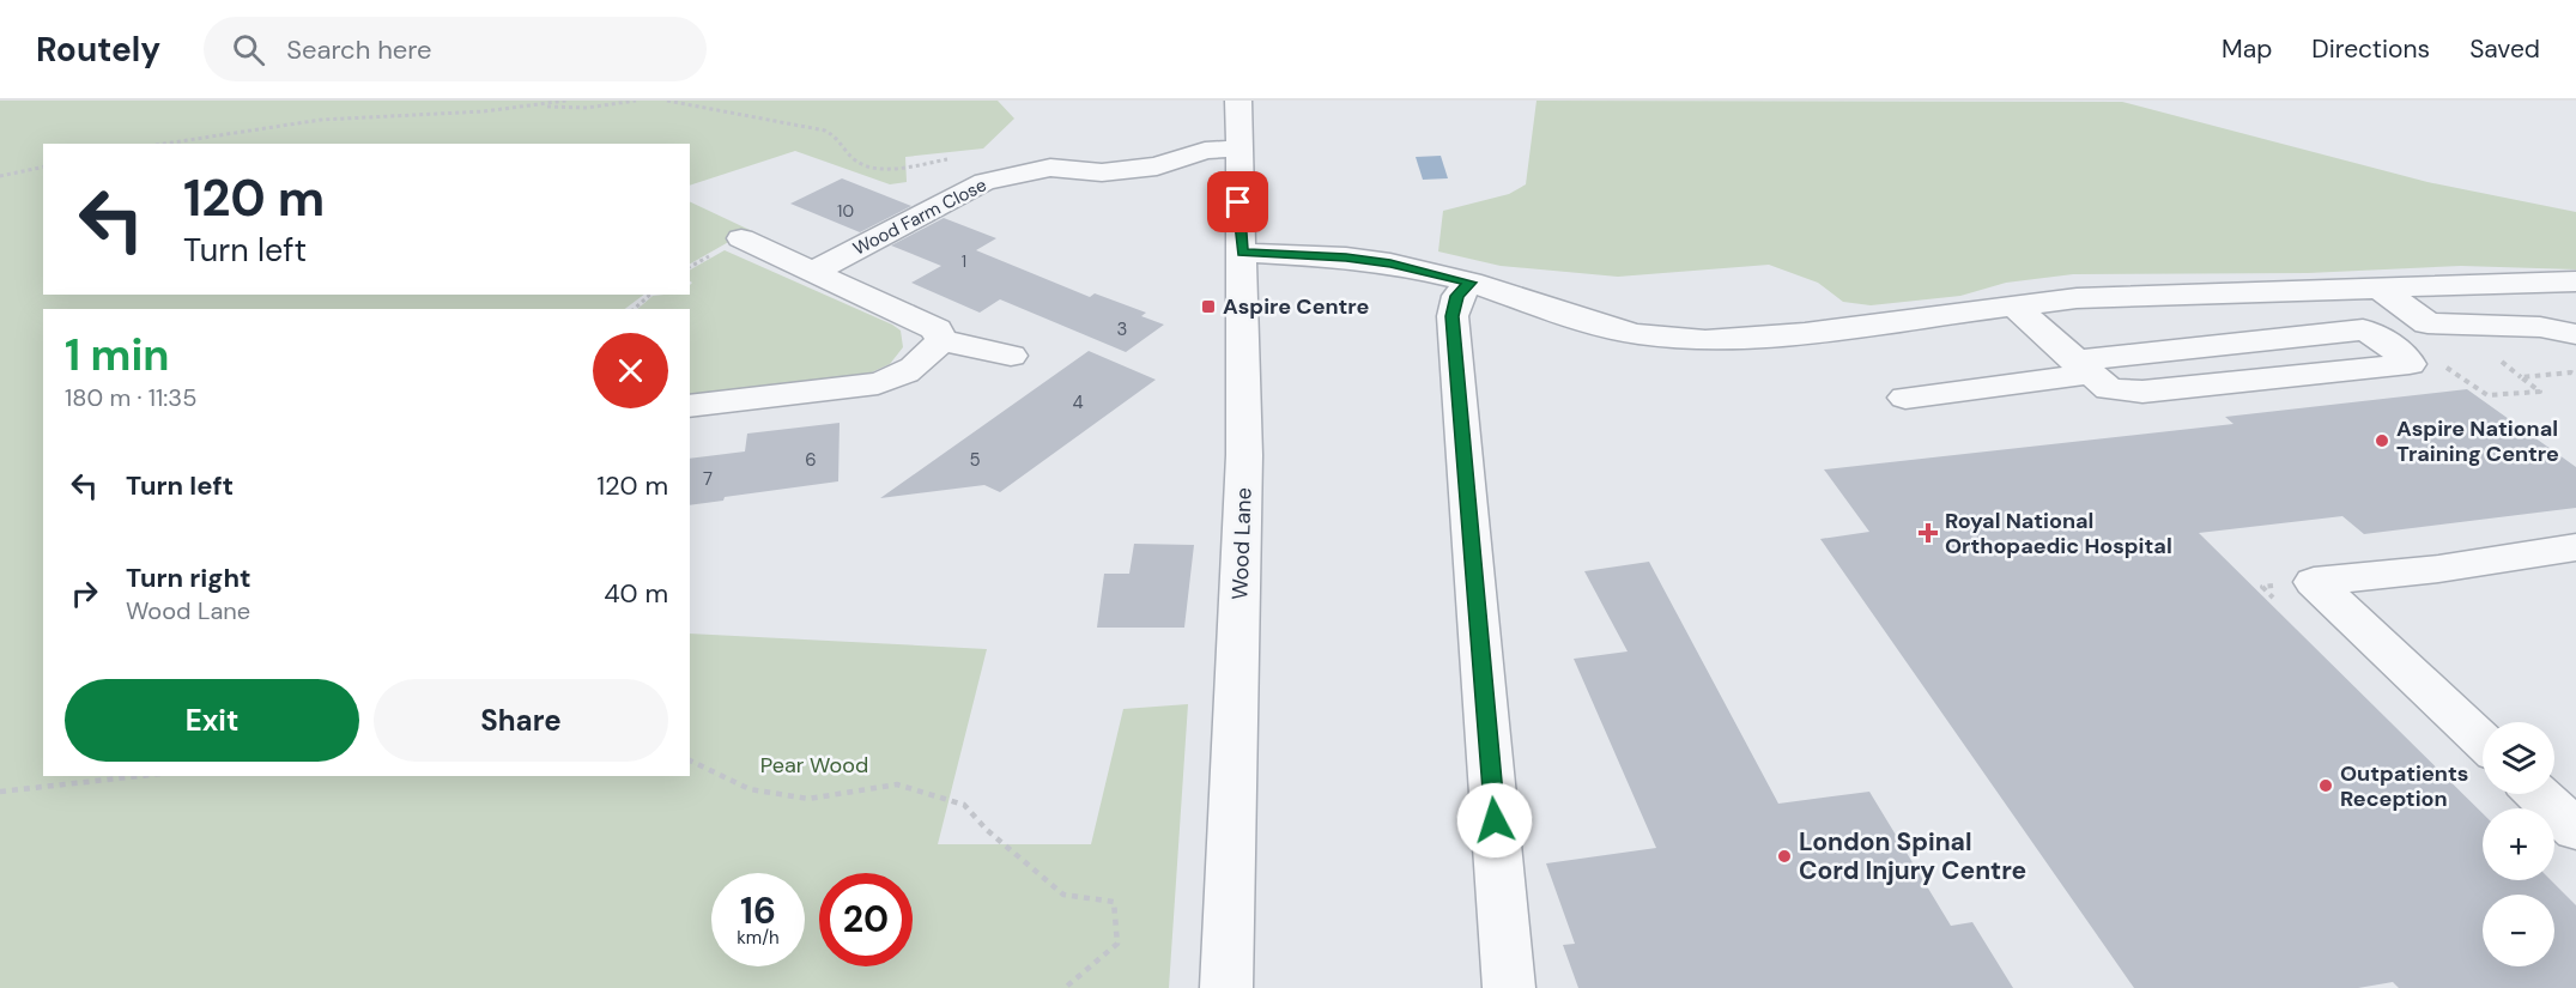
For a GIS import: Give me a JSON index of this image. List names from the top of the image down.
{
  "streets": {
    "street": ["Wood Farm Close", "Wood Lane"]
  },
  "crossings": [
    ["Wood Farm Close", "Wood Lane"]
  ],
  "parks": ["Pear Wood"],
  "places": {
    "transit": ["Aspire Centre"],
    "other": ["Aspire National Training Centre", "Outpatients Reception", "London Spinal Cord Injury Centre"],
    "health": ["Royal National Orthopaedic Hospital"]
  },
  "house_numbers": [
    "10",
    "1",
    "3",
    "4",
    "6",
    "5",
    "7"
  ],
  "page": {
    "header": "Routely",
    "search": "Search here",
    "nav": ["Map", "Directions", "Saved"],
    "turn": ["120 m", "Turn left"],
    "heading": ["1 min", "180 m · 11:35"],
    "list": [
      {
        "name": "Turn left",
        "value": "120 m"
      },
      {
        "name": "Turn right",
        "note": "Wood Lane",
        "value": "40 m"
      }
    ],
    "buttons": ["Exit", "Share"],
    "map_buttons": ["+", "−"],
    "speed": "16 km/h",
    "limit": "20"
  }
}
